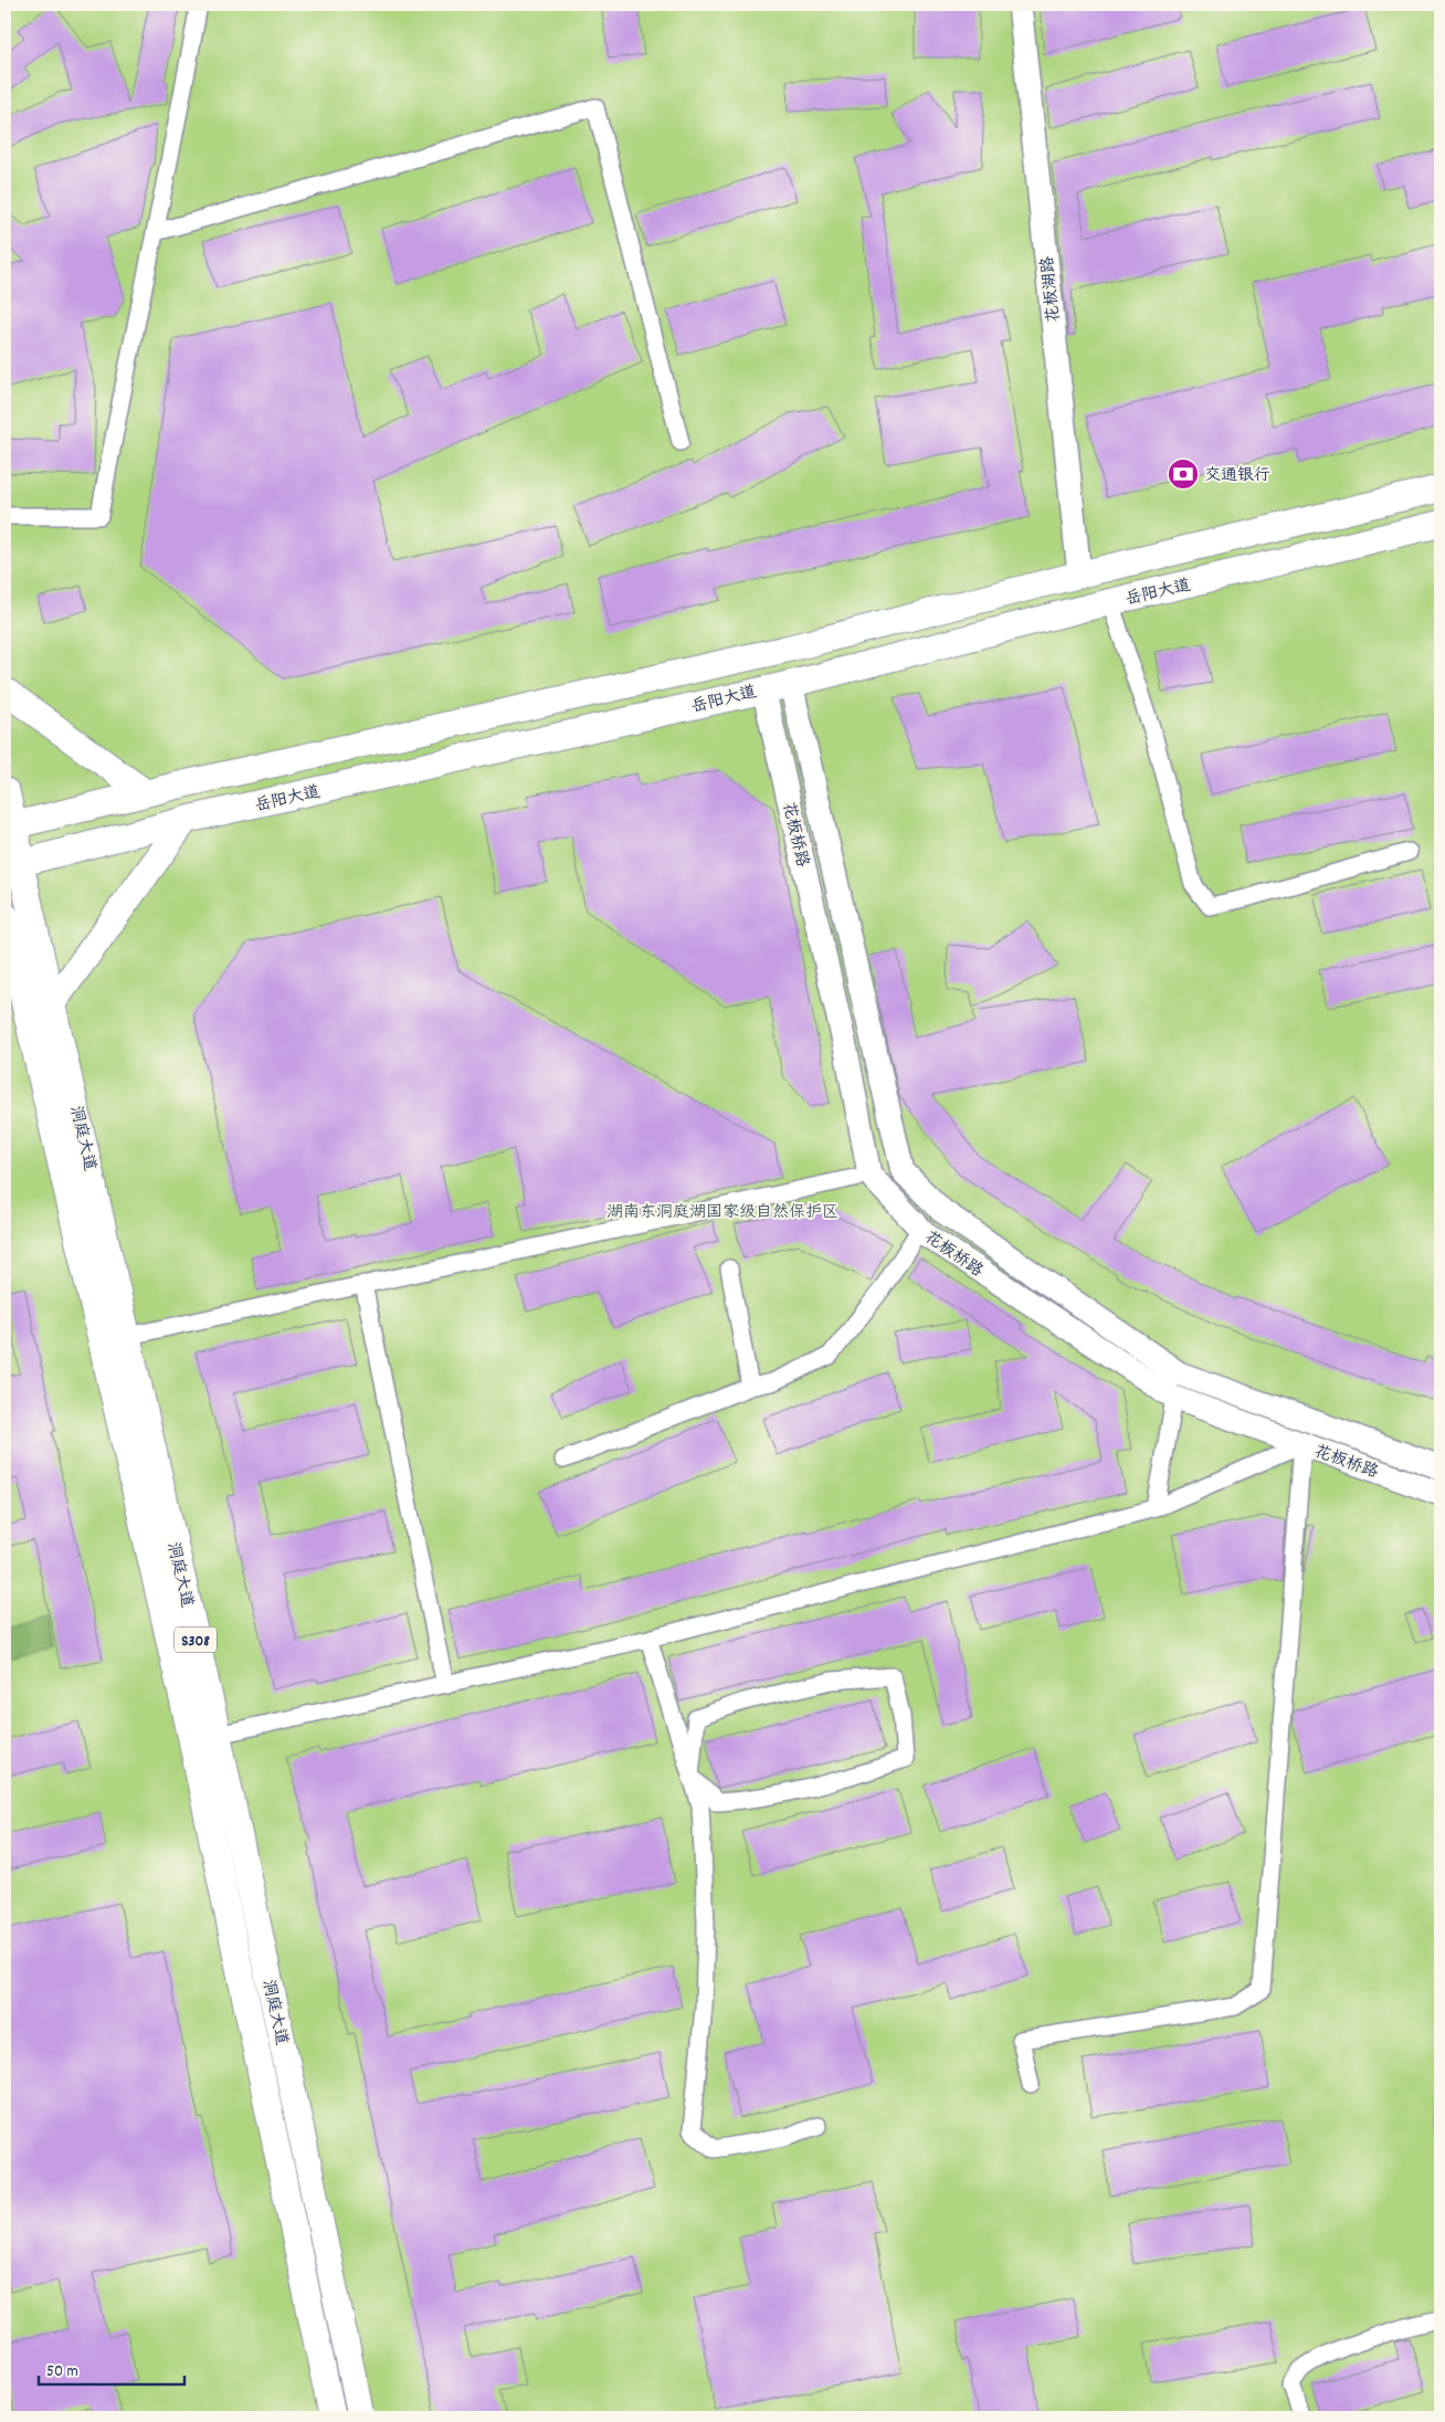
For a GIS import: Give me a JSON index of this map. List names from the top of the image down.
{
  "streets": {
    "highway": ["S308"],
    "main road": ["岳阳大道", "洞庭大道"],
    "street": ["花板湖路", "花板桥路"]
  },
  "crossings": [
    ["花板湖路", "岳阳大道"],
    ["岳阳大道", "花板桥路"],
    ["岳阳大道", "洞庭大道"],
    ["岳阳大道", "S308"],
    ["洞庭大道", "S308"]
  ],
  "parks": ["湖南东洞庭湖国家级自然保护区"],
  "places": {
    "bank": ["交通银行"]
  },
  "scale_bar": "50 m"
}
